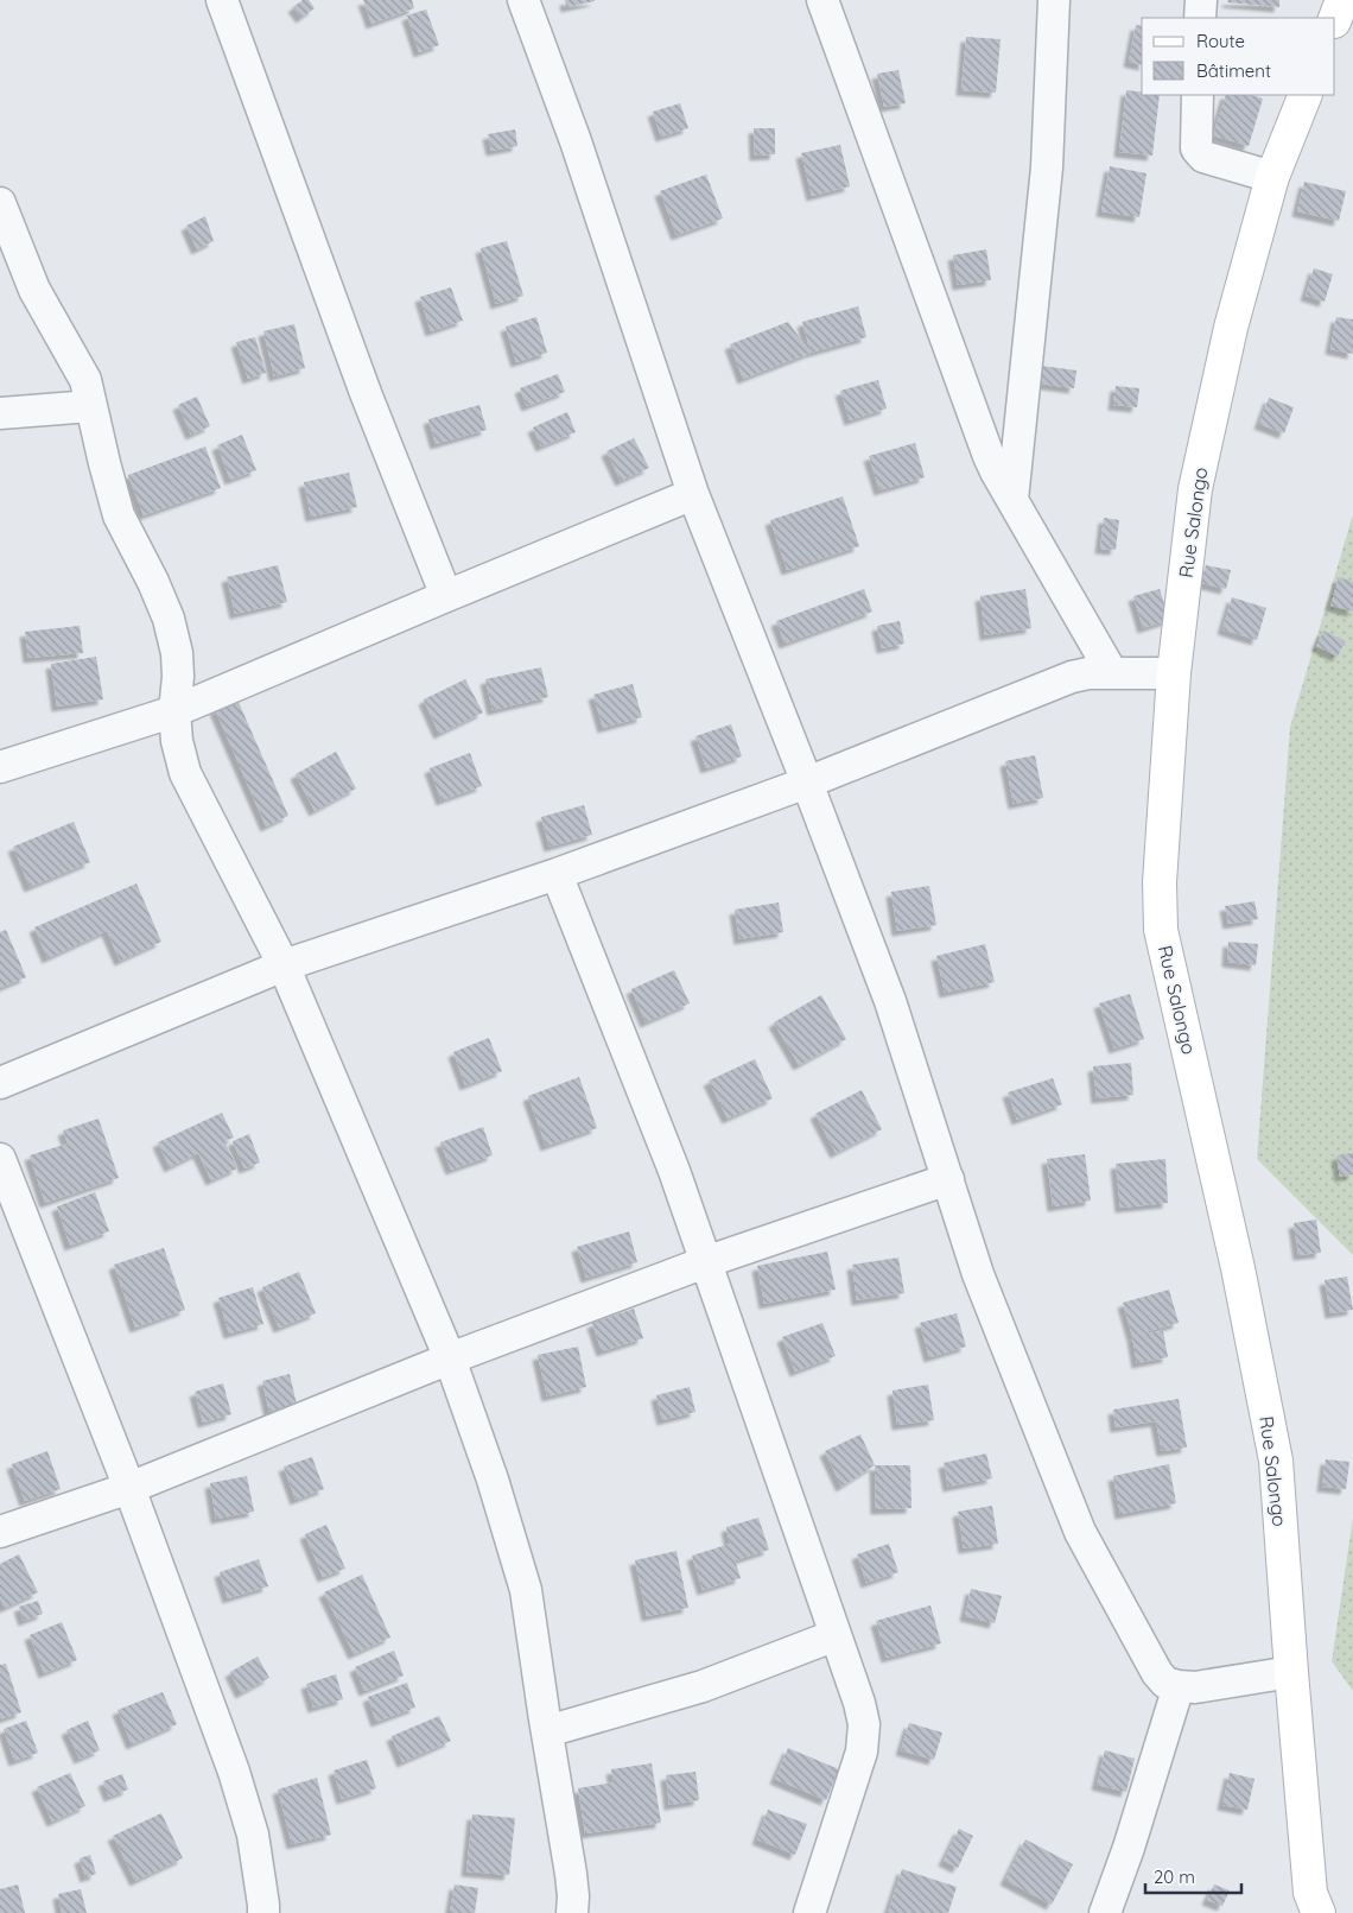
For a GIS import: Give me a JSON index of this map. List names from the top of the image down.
{
  "streets": {
    "street": ["Rue Salongo"]
  },
  "legend": ["Route", "Bâtiment"],
  "scale_bar": "20 m"
}
